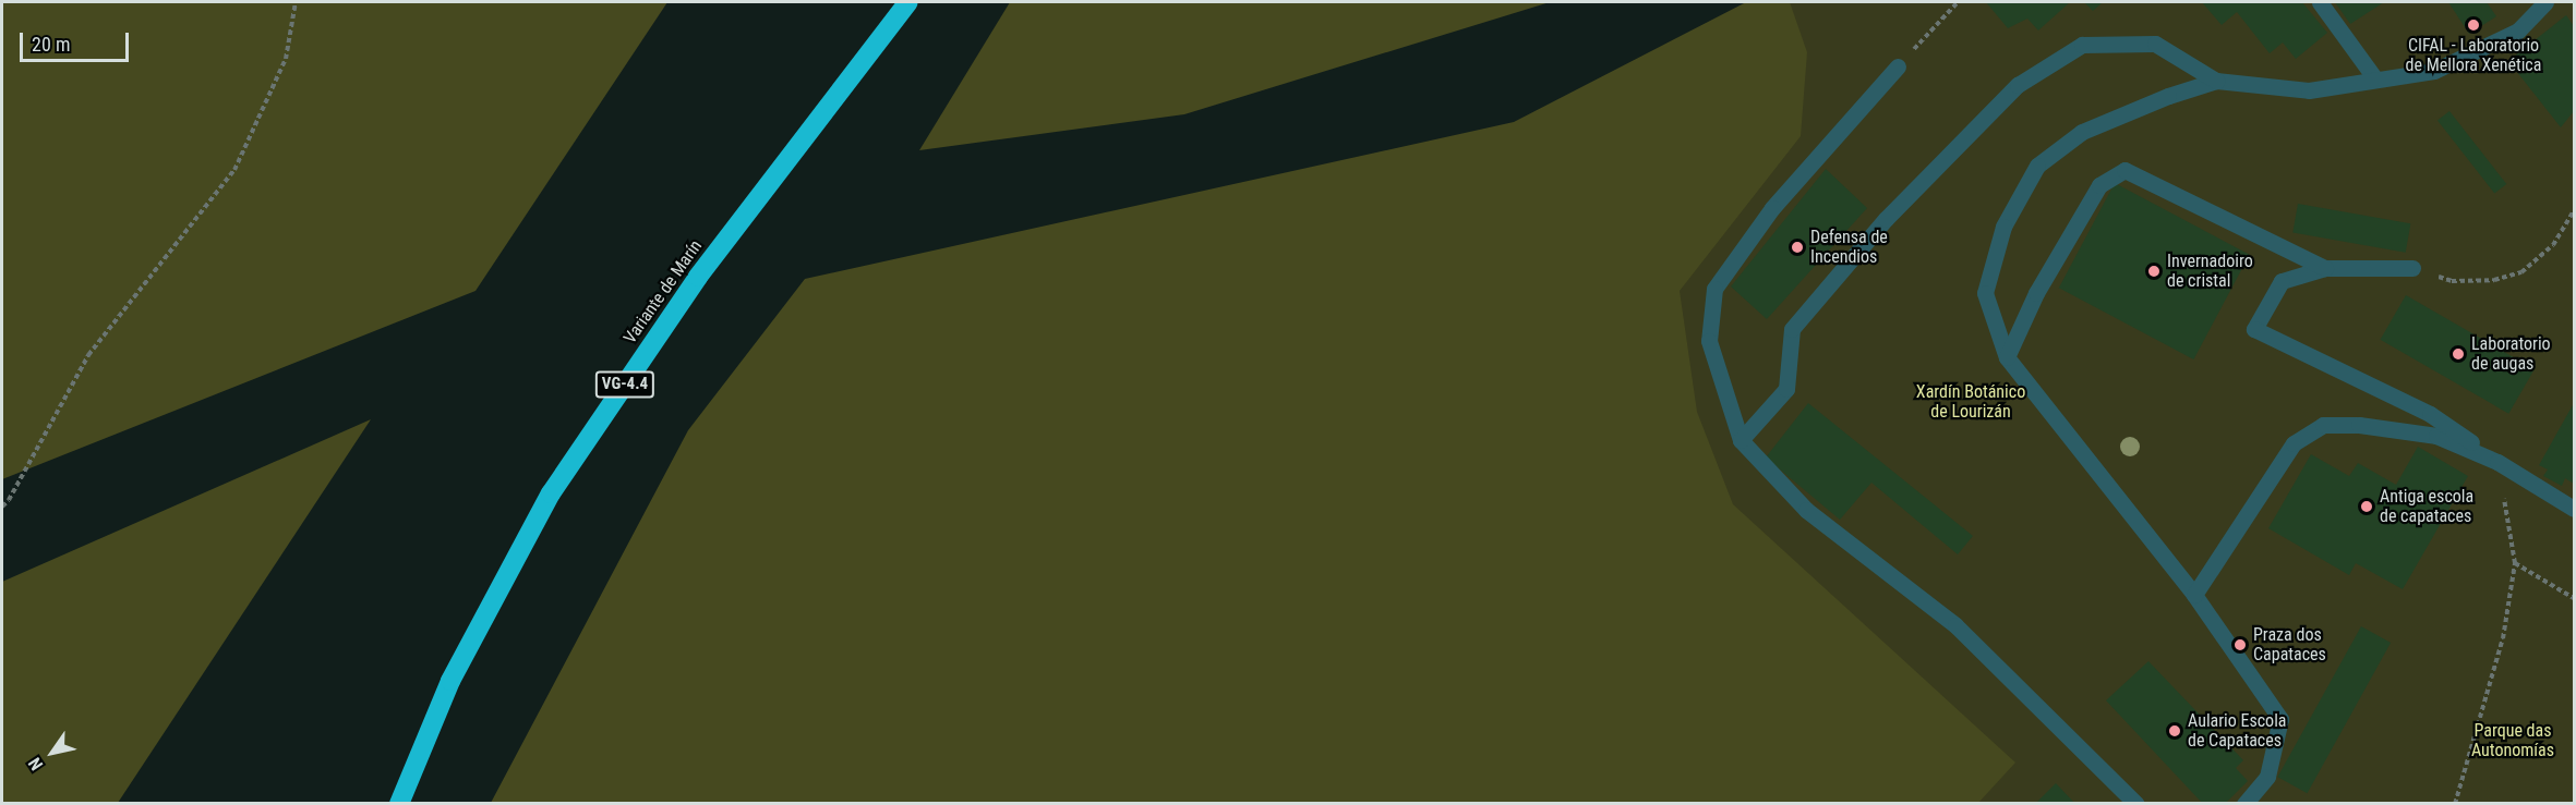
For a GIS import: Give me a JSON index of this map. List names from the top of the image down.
{
  "streets": {
    "highway": ["Variante de Marín", "VG-4.4"]
  },
  "parks": ["Xardín Botánico de Lourizán", "Parque das Autonomías"],
  "places": [
    "CIFAL - Laboratorio de Mellora Xenética",
    "Defensa de Incendios",
    "Invernadoiro de cristal",
    "Laboratorio de augas",
    "Antiga escola de capataces",
    "Praza dos Capataces",
    "Aulario Escola de Capataces"
  ],
  "scale_bar": "20 m",
  "north": "bottom left"
}
